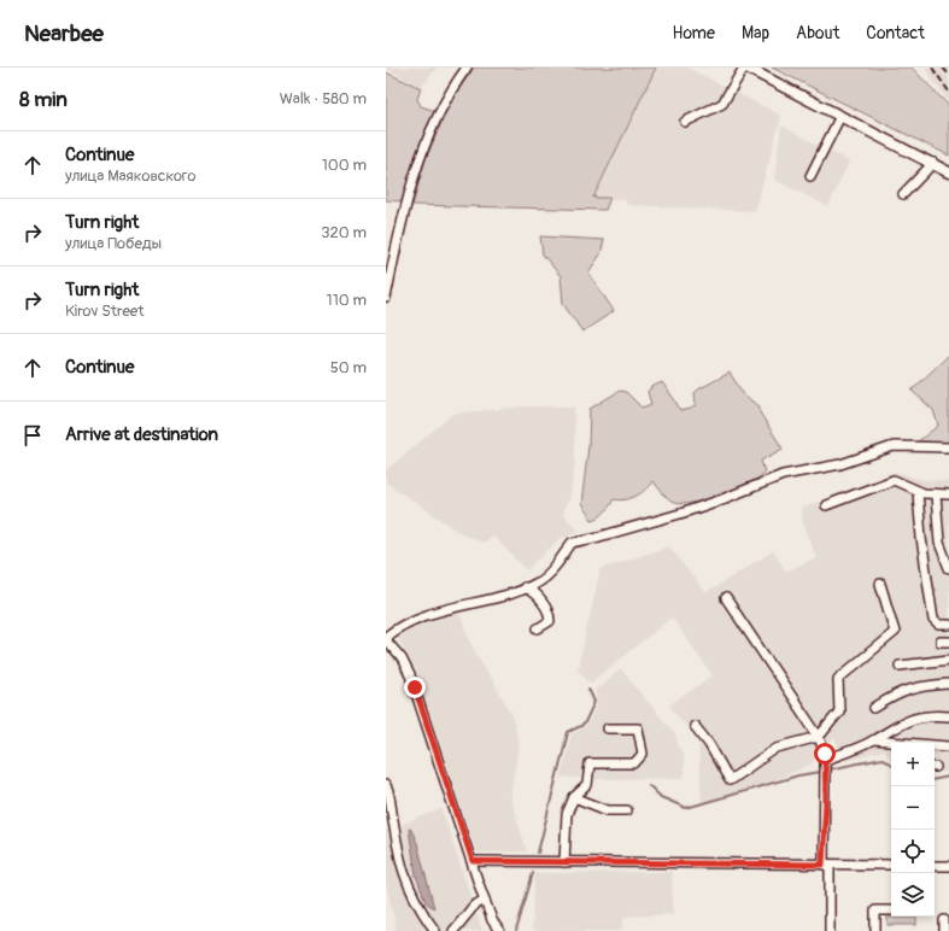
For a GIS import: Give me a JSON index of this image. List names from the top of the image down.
{
  "page": {
    "header": "Nearbee",
    "nav": [
      "Home",
      "Map",
      "About",
      "Contact"
    ],
    "heading": ["8 min", "Walk · 580 m"],
    "list": [
      ["Continue", "улица Маяковского", "100 m"],
      ["Turn right", "улица Победы", "320 m"],
      ["Turn right", "Kirov Street", "110 m"],
      ["Continue", "50 m"],
      "Arrive at destination"
    ],
    "map_buttons": ["+", "−"]
  }
}
